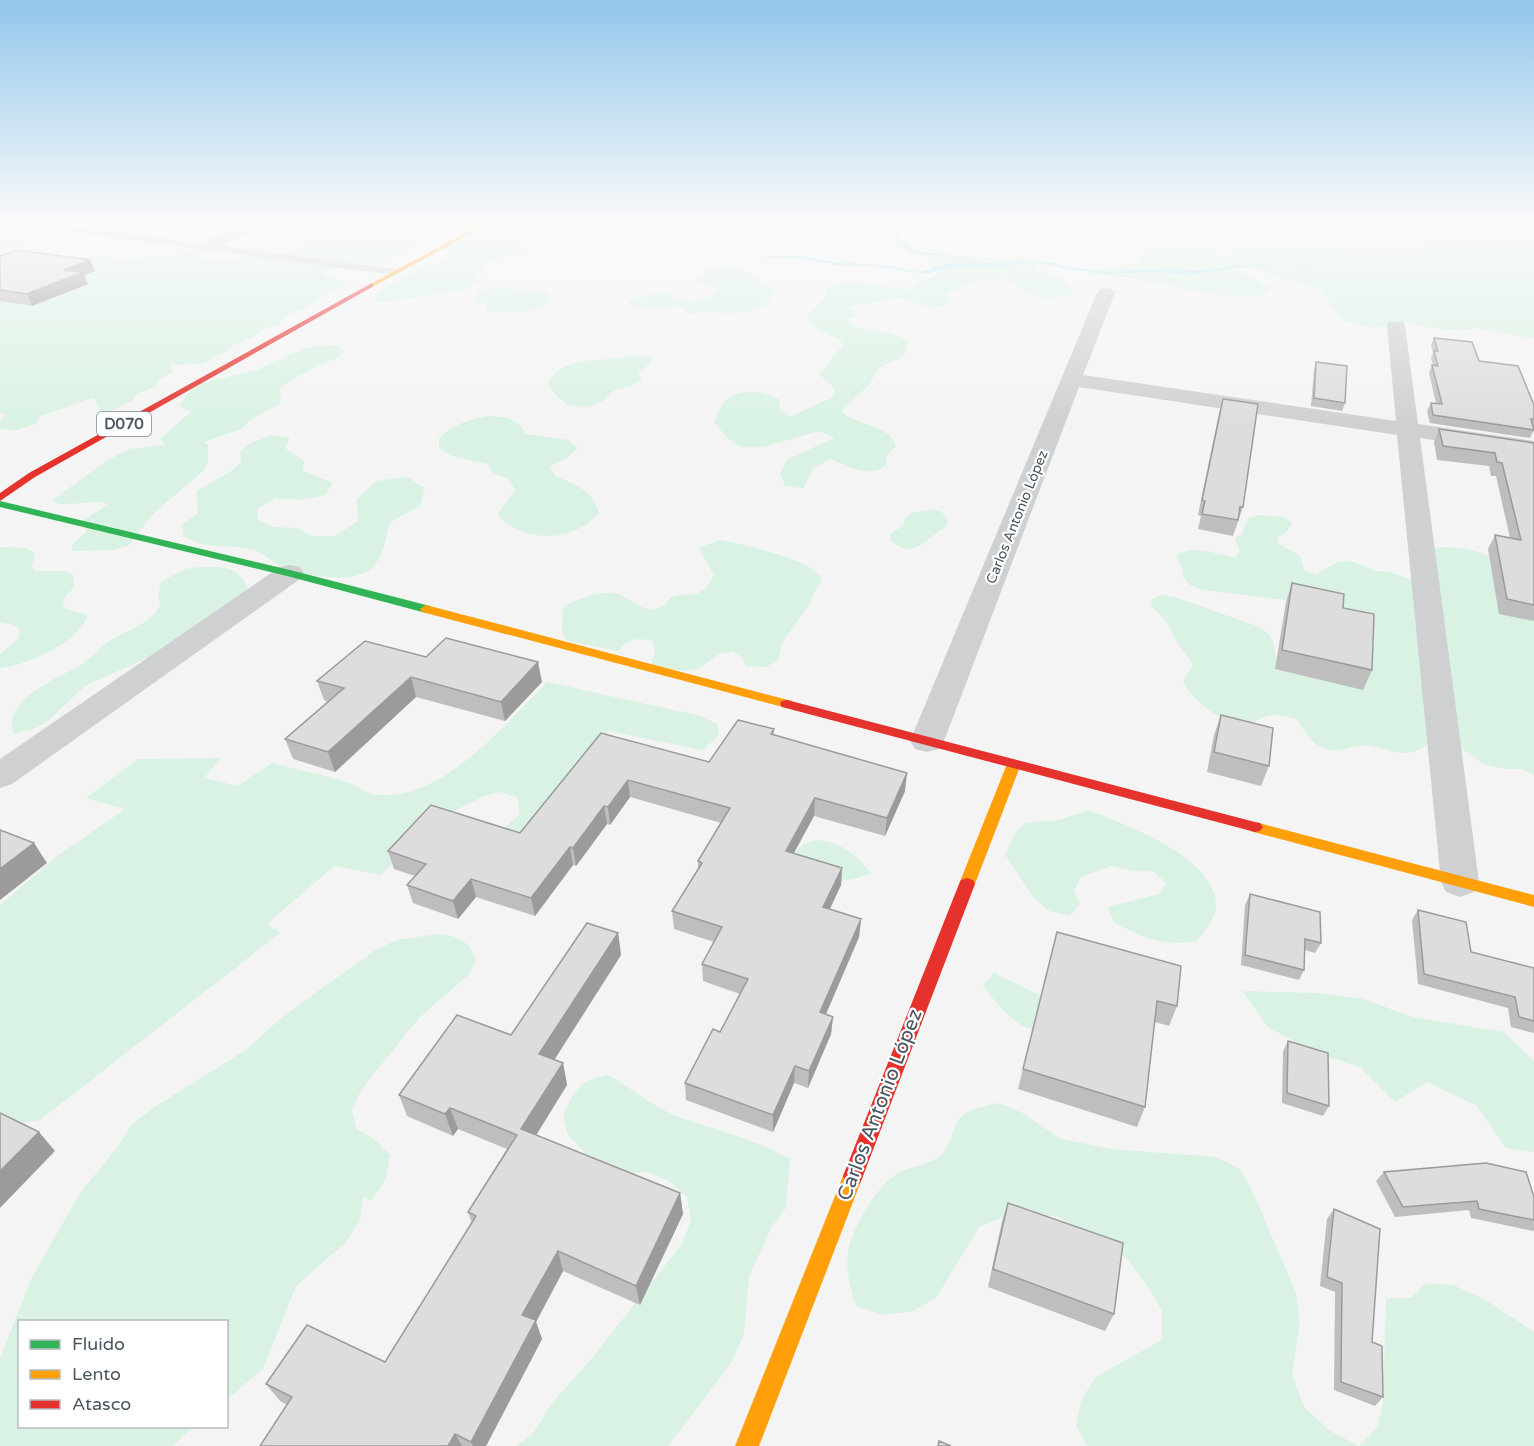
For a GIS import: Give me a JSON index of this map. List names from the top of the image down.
{
  "streets": {
    "street": ["D070", "Carlos Antonio López"]
  },
  "legend": ["Fluido", "Lento", "Atasco"]
}
